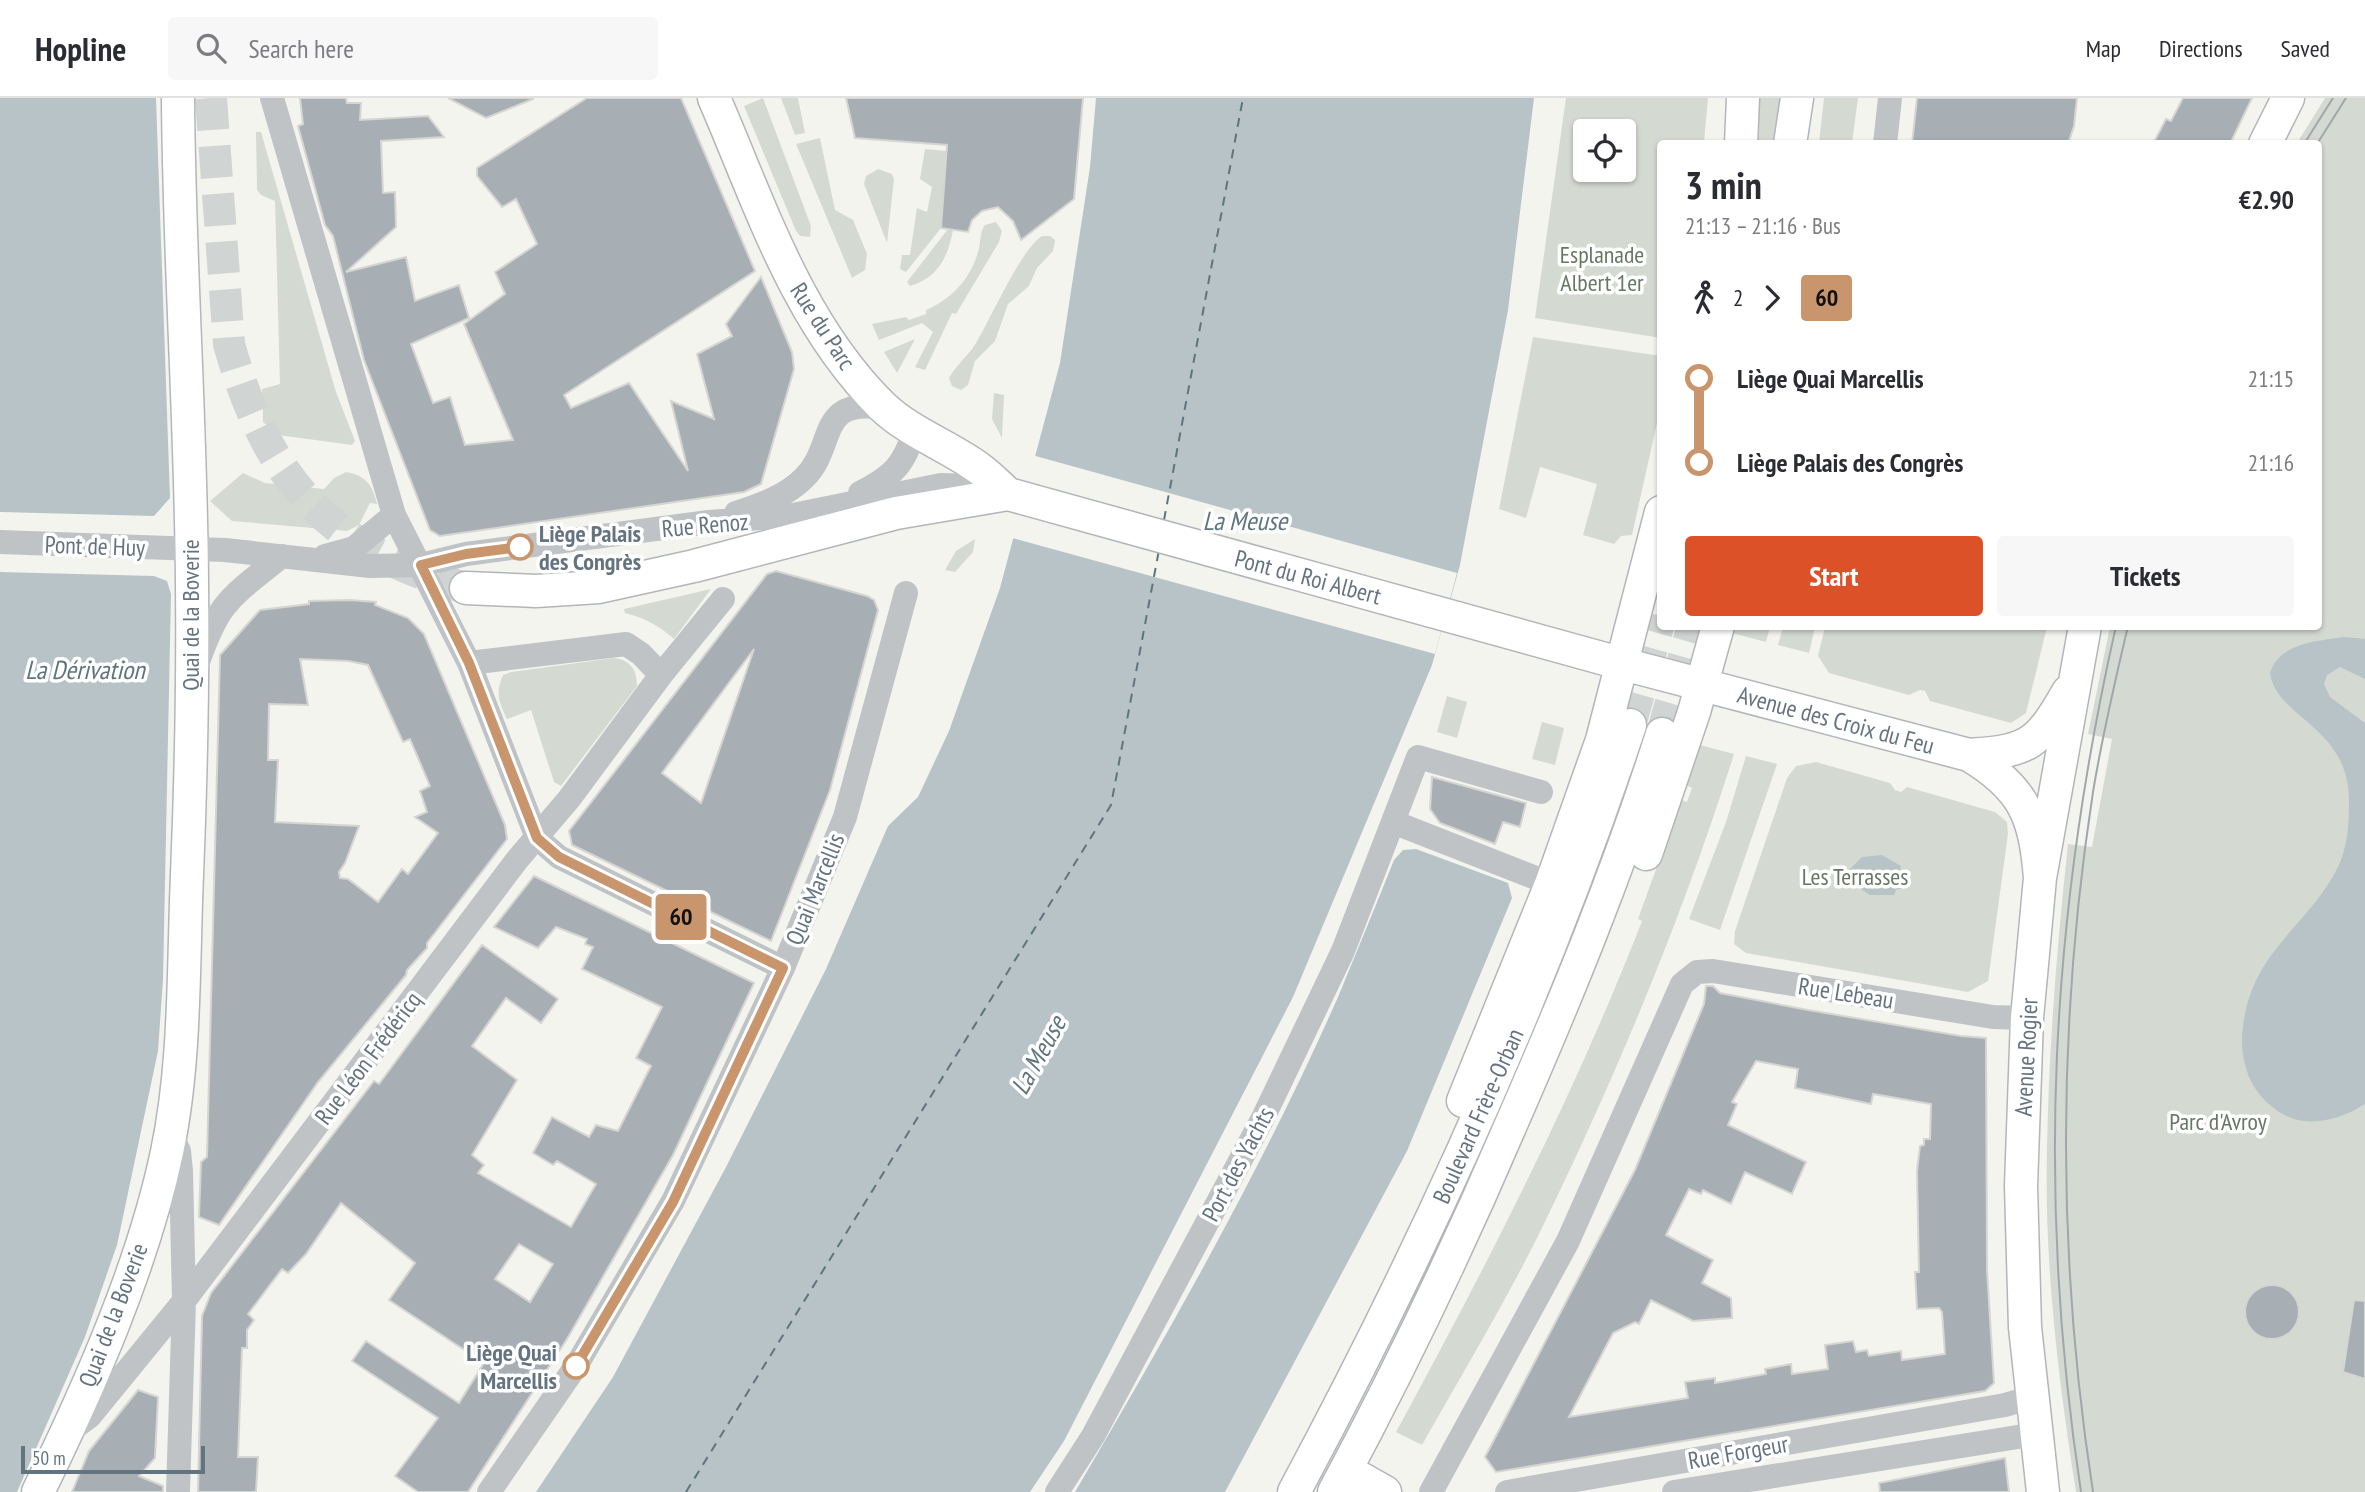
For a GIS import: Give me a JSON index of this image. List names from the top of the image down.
{
  "streets": {
    "main road": [
      "Rue du Parc",
      "Pont du Roi Albert",
      "Quai de la Boverie",
      "Avenue des Croix du Feu",
      "Avenue Rogier",
      "Boulevard Frère-Orban"
    ],
    "street": [
      "Rue Renoz",
      "Pont de Huy",
      "Quai Marcellis",
      "Rue Lebeau",
      "Rue Léon Frédéricq",
      "Port des Yachts",
      "Rue Forgeur"
    ]
  },
  "crossings": [
    ["Rue du Parc", "Rue Renoz"],
    ["Rue du Parc", "Pont du Roi Albert"],
    ["Rue Renoz", "Pont de Huy"],
    ["Rue Renoz", "Pont du Roi Albert"],
    ["Rue Renoz", "Quai de la Boverie"],
    ["Pont de Huy", "Quai de la Boverie"],
    ["Quai de la Boverie", "Rue Léon Frédéricq"],
    ["Rue Lebeau", "Avenue Rogier"],
    ["Avenue Rogier", "Rue Forgeur"]
  ],
  "water": ["La Meuse", "La Dérivation"],
  "parks": ["Esplanade Albert 1er", "Les Terrasses", "Parc d'Avroy"],
  "places": ["Liège Palais des Congrès", "Liège Quai Marcellis"],
  "lines": ["bus line 60"],
  "scale_bar": "50 m",
  "page": {
    "header": "Hopline",
    "search": "Search here",
    "nav": ["Map", "Directions", "Saved"],
    "on_map": "60",
    "heading": ["3 min", "21:13 – 21:16 · Bus", "€2.90"],
    "legs": ["2", "60"],
    "list": [
      {
        "name": "Liège Quai Marcellis",
        "value": "21:15"
      },
      {
        "name": "Liège Palais des Congrès",
        "value": "21:16"
      }
    ],
    "buttons": ["Start", "Tickets"],
    "scale": "50 m"
  }
}
